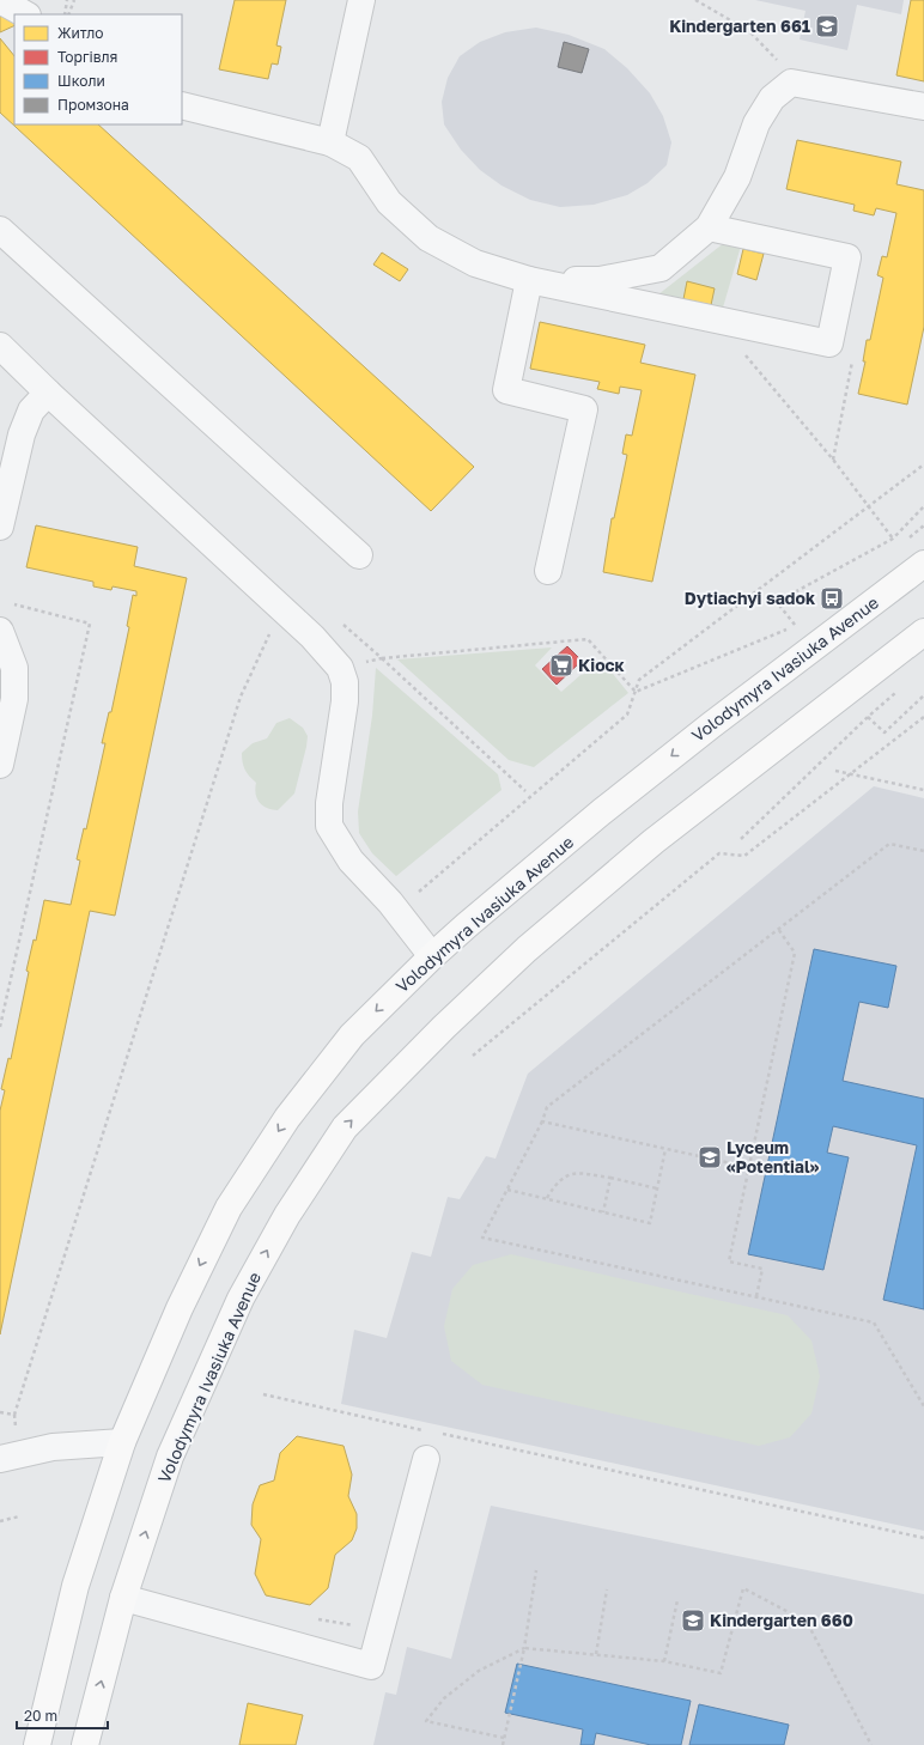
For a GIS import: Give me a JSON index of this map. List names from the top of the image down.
{
  "streets": {
    "main road": ["Volodymyra Ivasiuka Avenue"]
  },
  "places": {
    "school or university": ["Kindergarten 661", "Lyceum «Potential»", "Kindergarten 660"],
    "bus stop": ["Dytiachyi sadok"],
    "supermarket": ["Кіоск"]
  },
  "legend": [
    "Житло",
    "Торгівля",
    "Школи",
    "Промзона"
  ],
  "scale_bar": "20 m"
}
